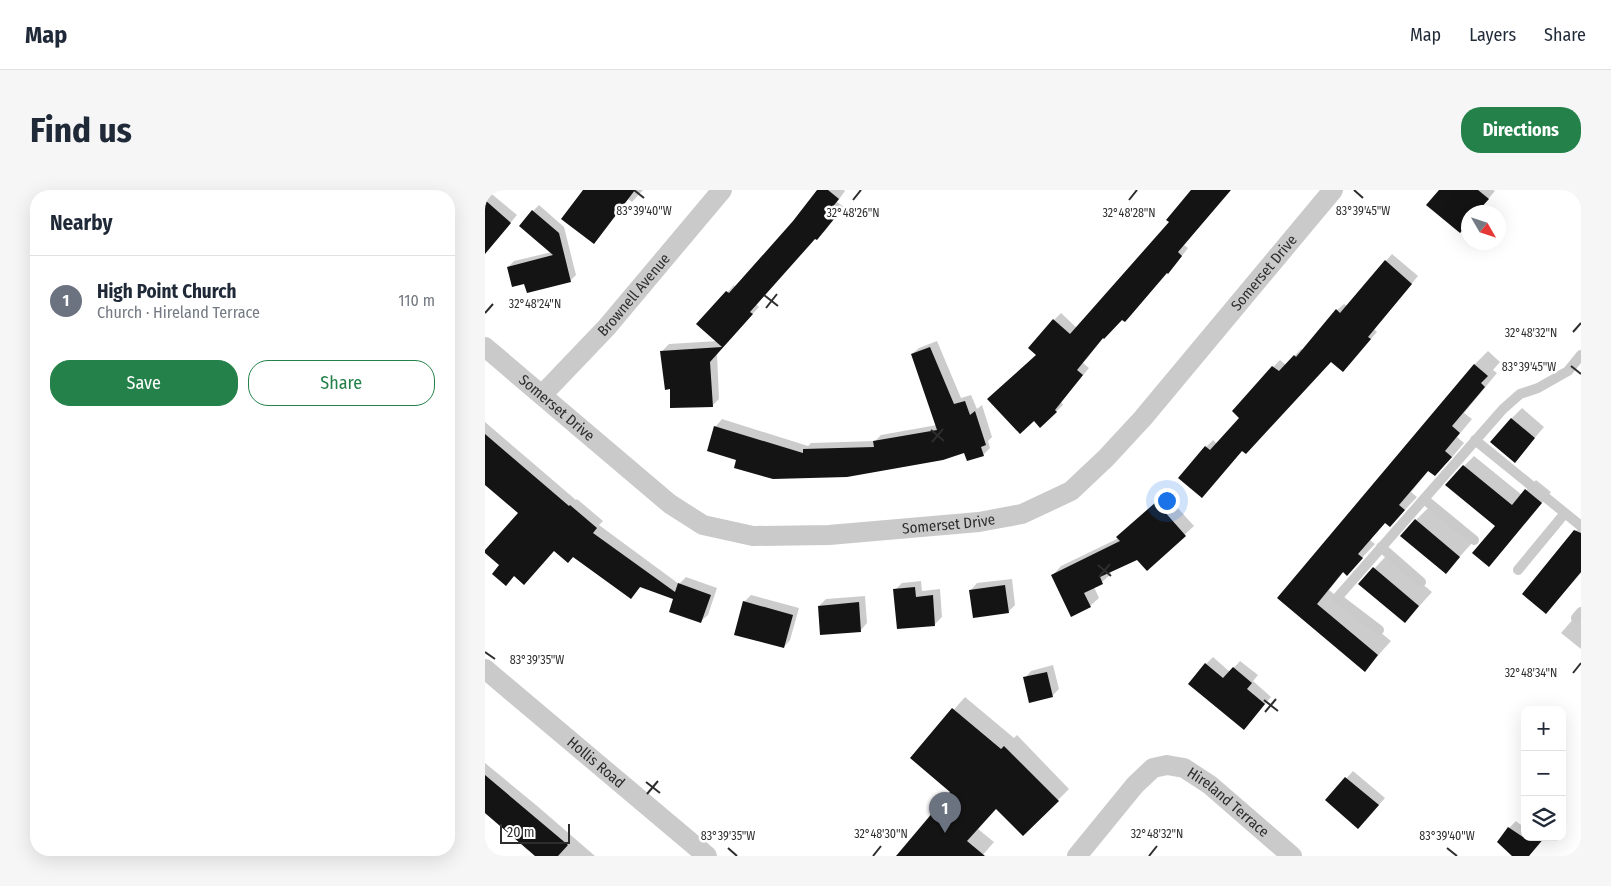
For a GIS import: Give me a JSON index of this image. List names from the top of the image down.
{
  "streets": {
    "street": [
      "Somerset Drive",
      "Brownell Avenue",
      "Hollis Road",
      "Hireland Terrace"
    ]
  },
  "crossings": [
    ["Somerset Drive", "Brownell Avenue"]
  ],
  "scale_bar": "20 m",
  "north": "bottom right",
  "page": {
    "header": "Map",
    "nav": ["Map", "Layers", "Share"],
    "buttons": [
      "Directions",
      ["Save", "Share"]
    ],
    "title": "Find us",
    "heading": "Nearby",
    "list": [
      {
        "mark": "1",
        "name": "High Point Church",
        "note": "Church · Hireland Terrace",
        "value": "110 m"
      }
    ],
    "map_buttons": ["+", "−"],
    "pins": "1",
    "scale": "20 m"
  },
  "coordinates": [
    "83°39'40\"W",
    "83°39'45\"W",
    "32°48'28\"N",
    "32°48'26\"N",
    "32°48'24\"N",
    "32°48'32\"N",
    "83°39'35\"W",
    "32°48'34\"N",
    "32°48'30\"N"
  ]
}
